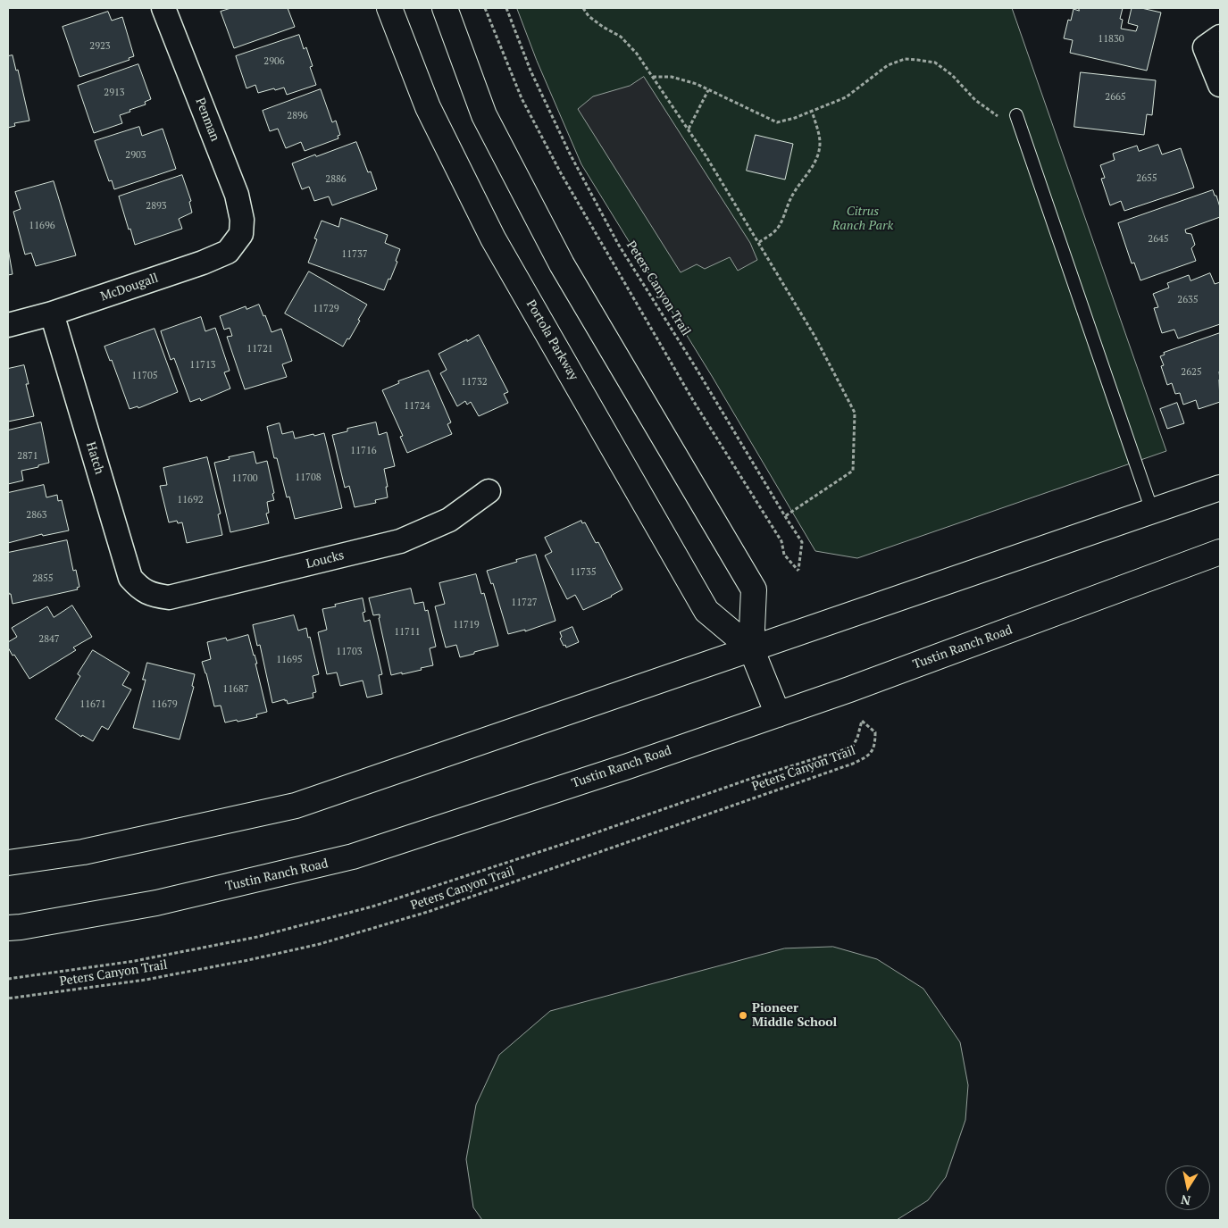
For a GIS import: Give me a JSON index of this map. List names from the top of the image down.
{
  "streets": {
    "main road": ["Portola Parkway", "Tustin Ranch Road"],
    "street": [
      "Penman",
      "McDougall",
      "Hatch",
      "Loucks"
    ],
    "path": ["Peters Canyon Trail"]
  },
  "crossings": [
    ["Penman", "McDougall"],
    ["McDougall", "Hatch"],
    ["Portola Parkway", "Tustin Ranch Road"],
    ["Hatch", "Loucks"]
  ],
  "parks": ["Citrus Ranch Park"],
  "places": ["Pioneer Middle School"],
  "house_numbers": [
    "11830",
    "2923",
    "2906",
    "2913",
    "2665",
    "2896",
    "2903",
    "2655",
    "2886",
    "2893",
    "11696",
    "2645",
    "11737",
    "2635",
    "11729",
    "11721",
    "11713",
    "2625",
    "11705",
    "11732",
    "11724",
    "11716",
    "2871",
    "11708",
    "11700",
    "11692",
    "2863",
    "11735",
    "2855",
    "11727",
    "11719",
    "11711",
    "2847",
    "11703",
    "11695",
    "11687",
    "11671",
    "11679"
  ],
  "north": "bottom"
}
